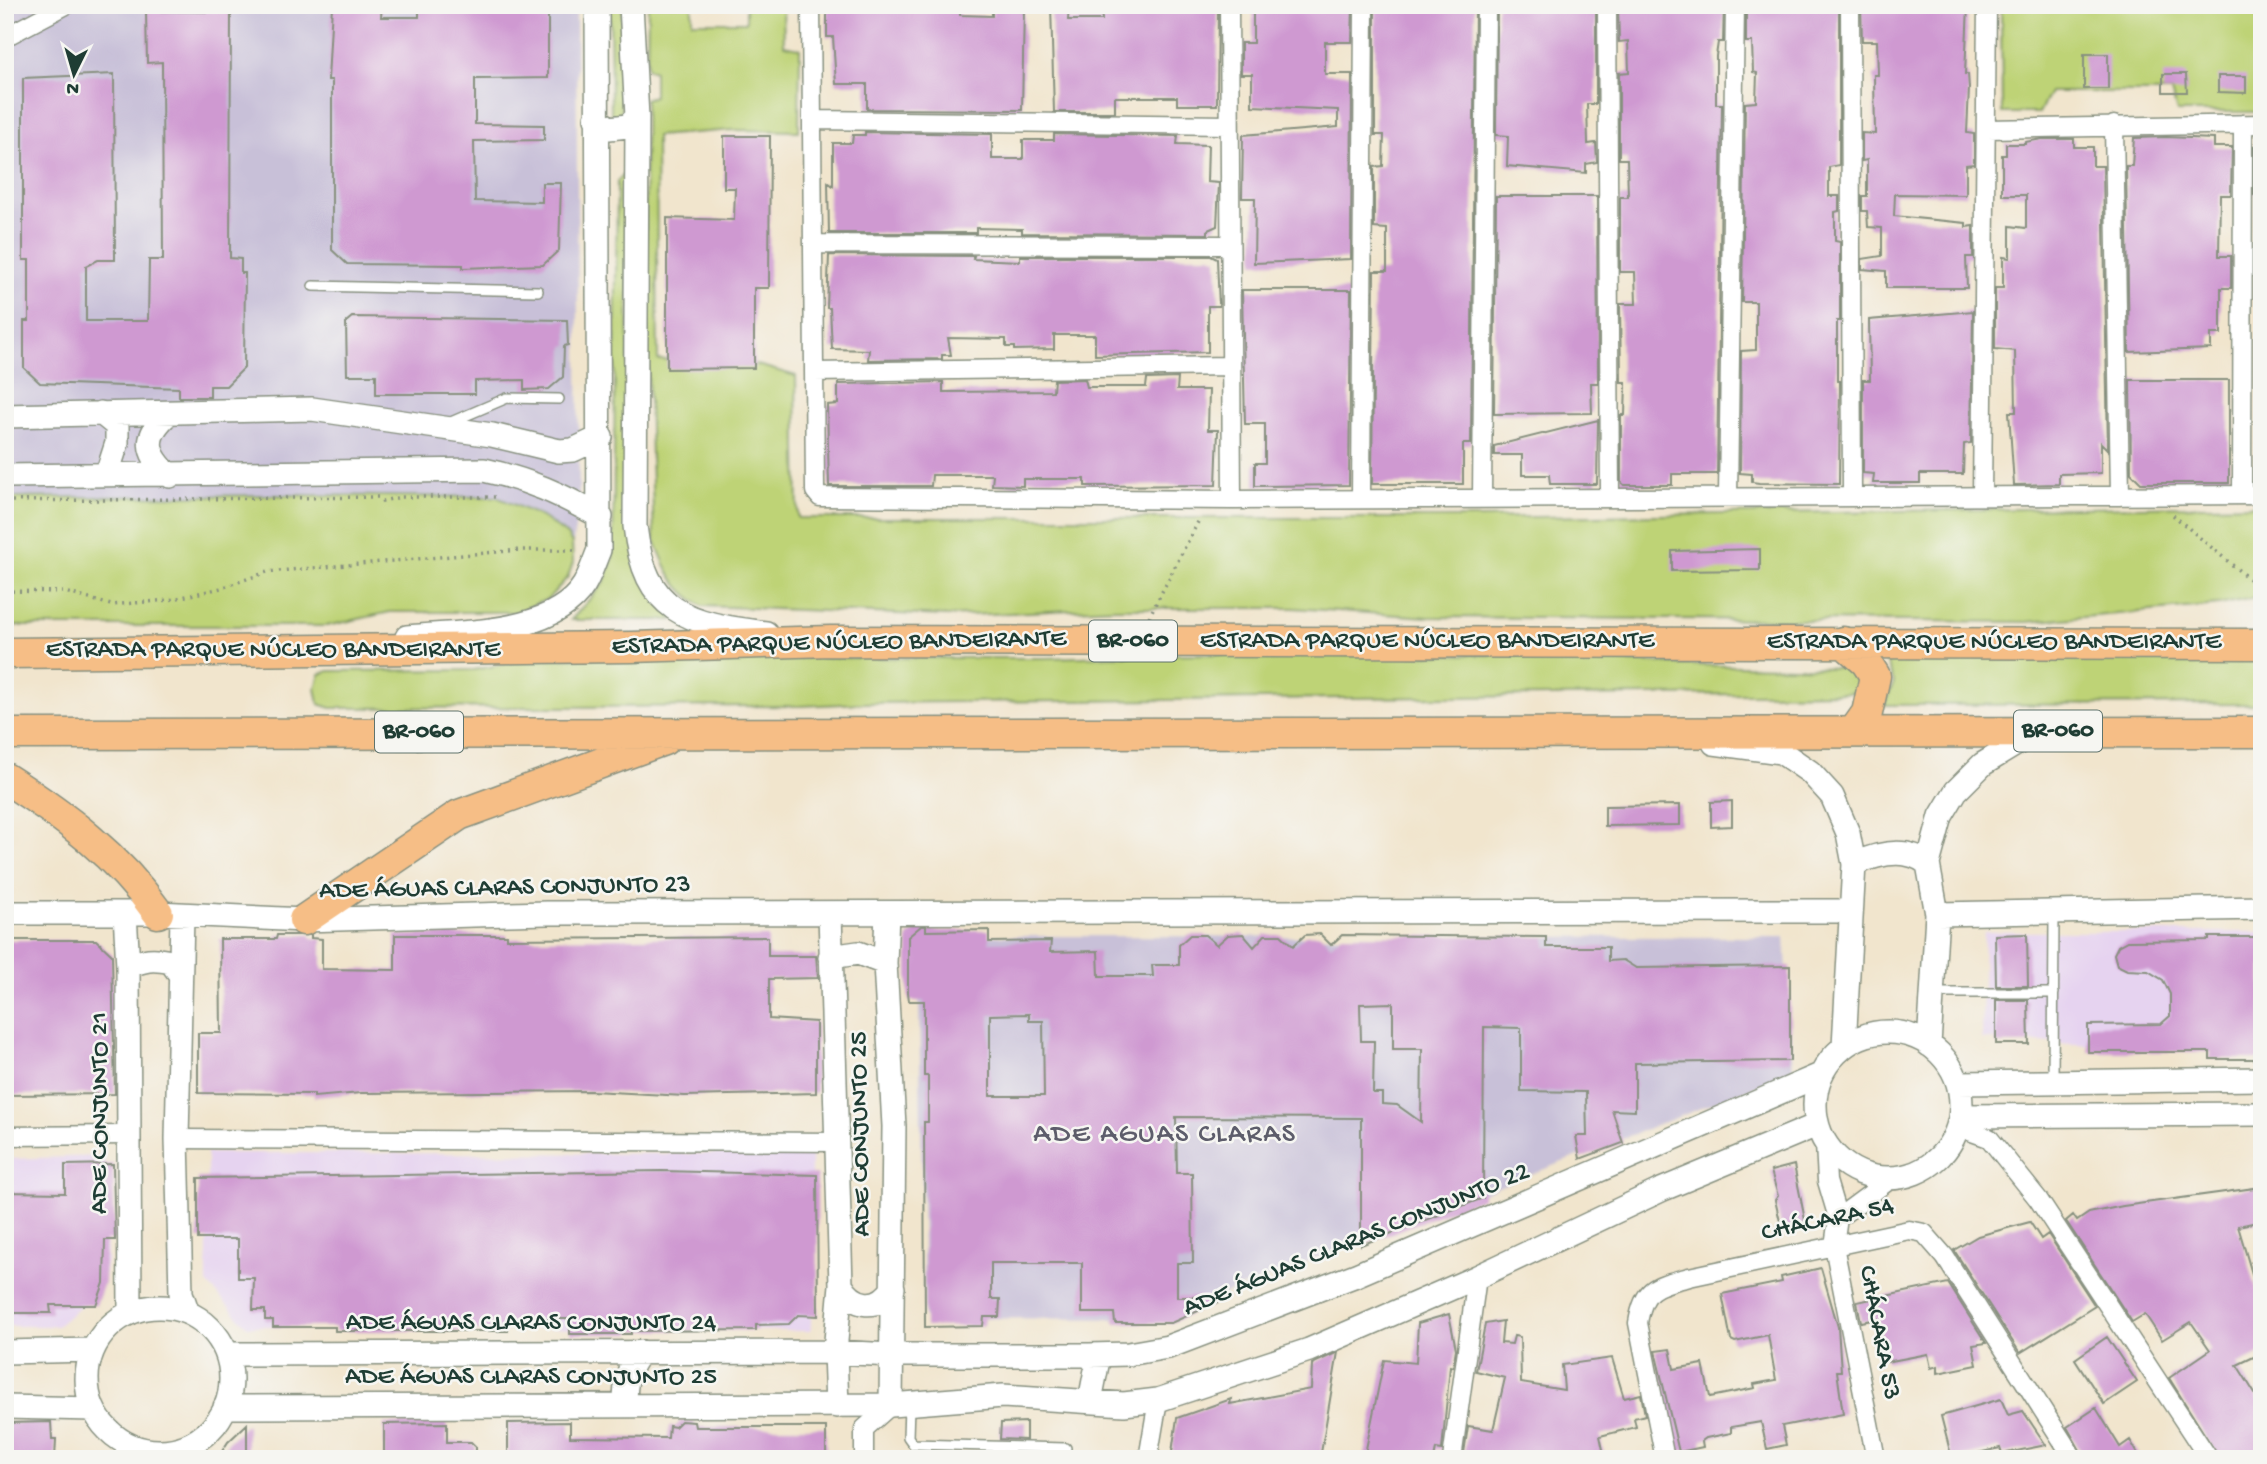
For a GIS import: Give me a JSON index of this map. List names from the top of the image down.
{
  "streets": {
    "highway": ["BR-060", "ESTRADA PARQUE NÚCLEO BANDEIRANTE"],
    "street": [
      "ADE ÁGUAS CLARAS CONJUNTO 23",
      "ADE CONJUNTO 21",
      "ADE CONJUNTO 25",
      "CHÁCARA 54",
      "ADE ÁGUAS CLARAS CONJUNTO 22",
      "ADE ÁGUAS CLARAS CONJUNTO 24",
      "CHÁCARA 53",
      "ADE ÁGUAS CLARAS CONJUNTO 25"
    ]
  },
  "crossings": [
    ["ADE ÁGUAS CLARAS CONJUNTO 23", "ADE CONJUNTO 21"],
    ["ADE ÁGUAS CLARAS CONJUNTO 23", "ADE CONJUNTO 25"],
    ["ADE CONJUNTO 21", "ADE ÁGUAS CLARAS CONJUNTO 24"],
    ["ADE CONJUNTO 21", "ADE ÁGUAS CLARAS CONJUNTO 25"],
    ["ADE CONJUNTO 25", "ADE ÁGUAS CLARAS CONJUNTO 22"],
    ["ADE CONJUNTO 25", "ADE ÁGUAS CLARAS CONJUNTO 24"],
    ["ADE CONJUNTO 25", "ADE ÁGUAS CLARAS CONJUNTO 25"],
    ["CHÁCARA 54", "CHÁCARA 53"],
    ["ADE ÁGUAS CLARAS CONJUNTO 22", "ADE ÁGUAS CLARAS CONJUNTO 24"],
    ["ADE ÁGUAS CLARAS CONJUNTO 22", "CHÁCARA 53"],
    ["ADE ÁGUAS CLARAS CONJUNTO 22", "ADE ÁGUAS CLARAS CONJUNTO 25"],
    ["ADE ÁGUAS CLARAS CONJUNTO 24", "ADE ÁGUAS CLARAS CONJUNTO 25"],
    ["CHÁCARA 53", "ADE ÁGUAS CLARAS CONJUNTO 25"]
  ],
  "districts": ["ADE AGUAS CLARAS"],
  "north": "bottom"
}
